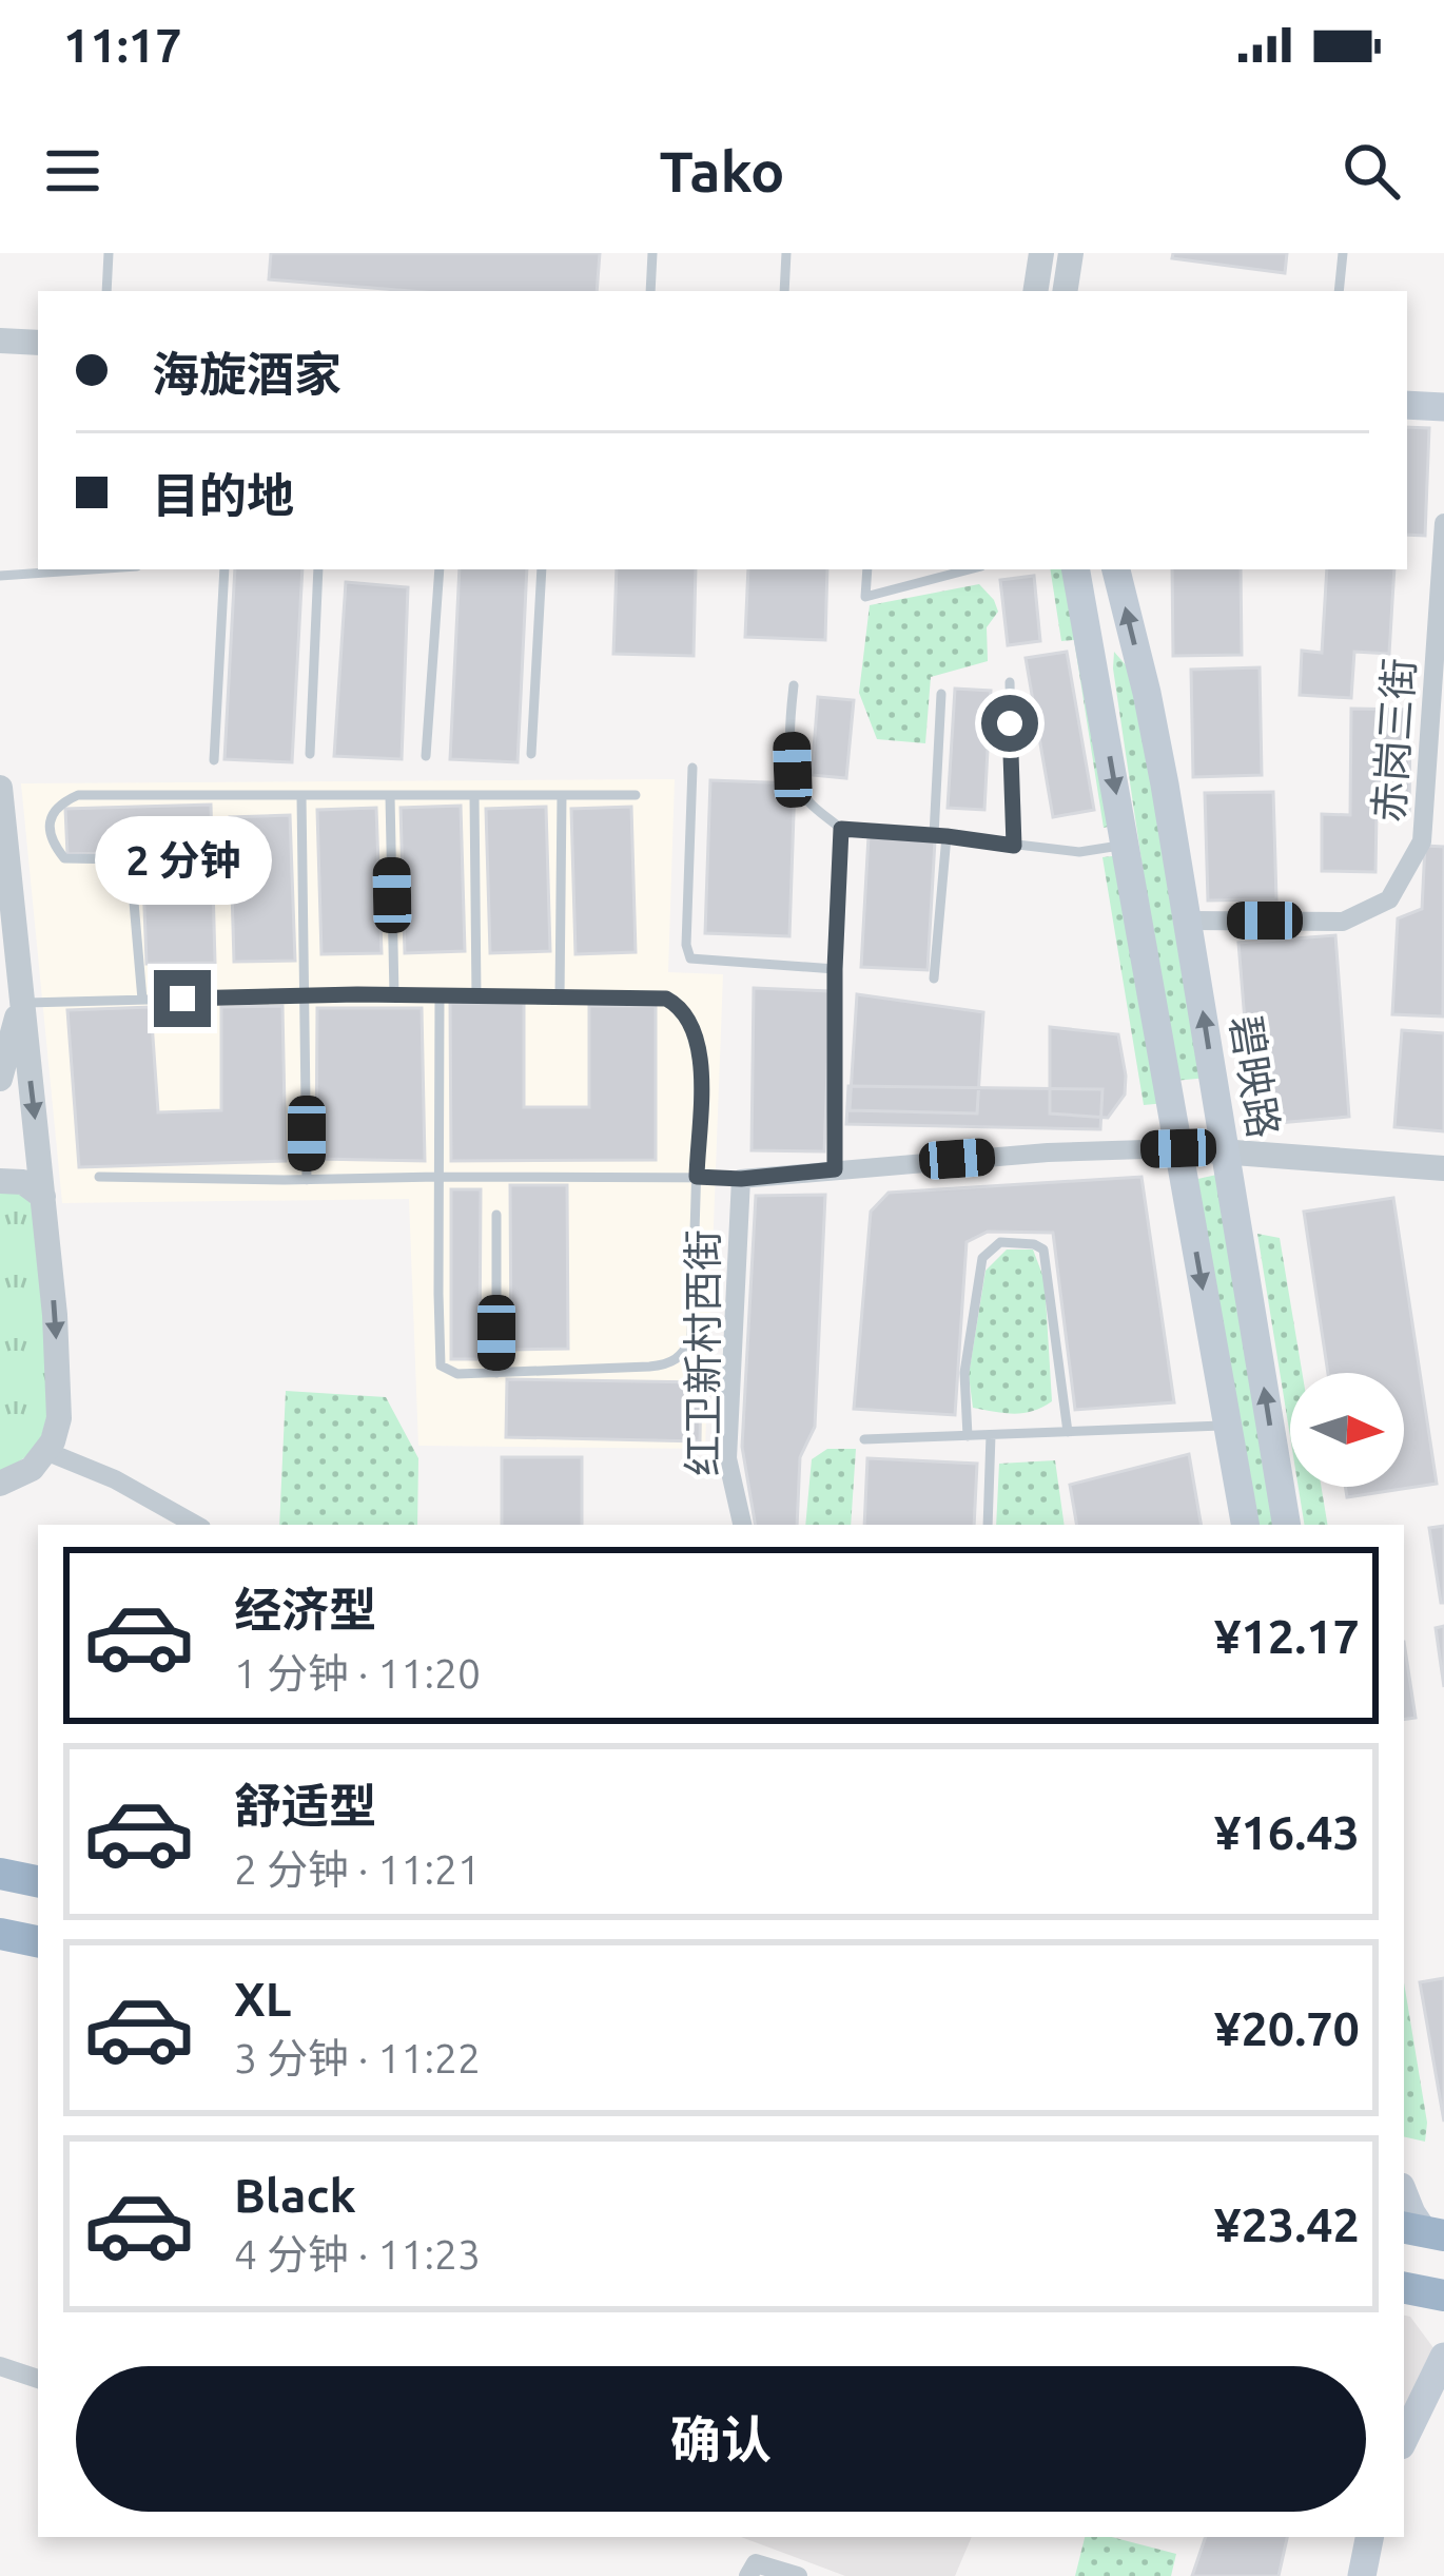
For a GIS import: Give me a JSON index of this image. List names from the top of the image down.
{
  "streets": {
    "main road": ["碧映路"],
    "street": ["赤岗三街", "红卫新村西街"]
  },
  "crossings": [
    ["赤岗三街", "碧映路"]
  ],
  "north": "right",
  "page": {
    "status": "11:17",
    "header": "Tako",
    "banner": ["海旋酒家", "目的地"],
    "bubble": "2 分钟",
    "list": [
      {
        "name": "经济型",
        "note": "1 分钟 · 11:20",
        "value": "¥12.17"
      },
      {
        "name": "舒适型",
        "note": "2 分钟 · 11:21",
        "value": "¥16.43"
      },
      {
        "name": "XL",
        "note": "3 分钟 · 11:22",
        "value": "¥20.70"
      },
      {
        "name": "Black",
        "note": "4 分钟 · 11:23",
        "value": "¥23.42"
      }
    ],
    "buttons": "确认"
  }
}
